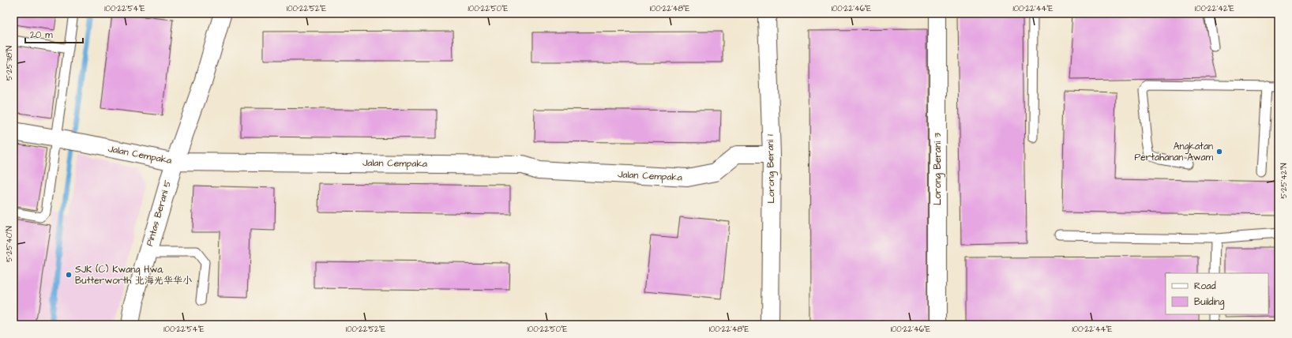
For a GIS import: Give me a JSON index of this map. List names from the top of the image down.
{
  "streets": {
    "street": [
      "Jalan Cempaka",
      "Lorong Berani 1",
      "Lorong Berani 3",
      "Pintas Berani 5"
    ]
  },
  "crossings": [
    ["Jalan Cempaka", "Lorong Berani 1"],
    ["Jalan Cempaka", "Pintas Berani 5"]
  ],
  "places": ["Angkatan Pertahanan Awam", "SJK (C) Kwang Hwa, Butterworth 北海光华华小"],
  "legend": ["Road", "Building"],
  "scale_bar": "20 m",
  "coordinates": [
    "100°22'54\"E",
    "100°22'52\"E",
    "100°22'50\"E",
    "100°22'48\"E",
    "100°22'46\"E",
    "100°22'44\"E",
    "100°22'42\"E",
    "5°25'38\"N",
    "5°25'42\"N",
    "5°25'40\"N"
  ]
}
